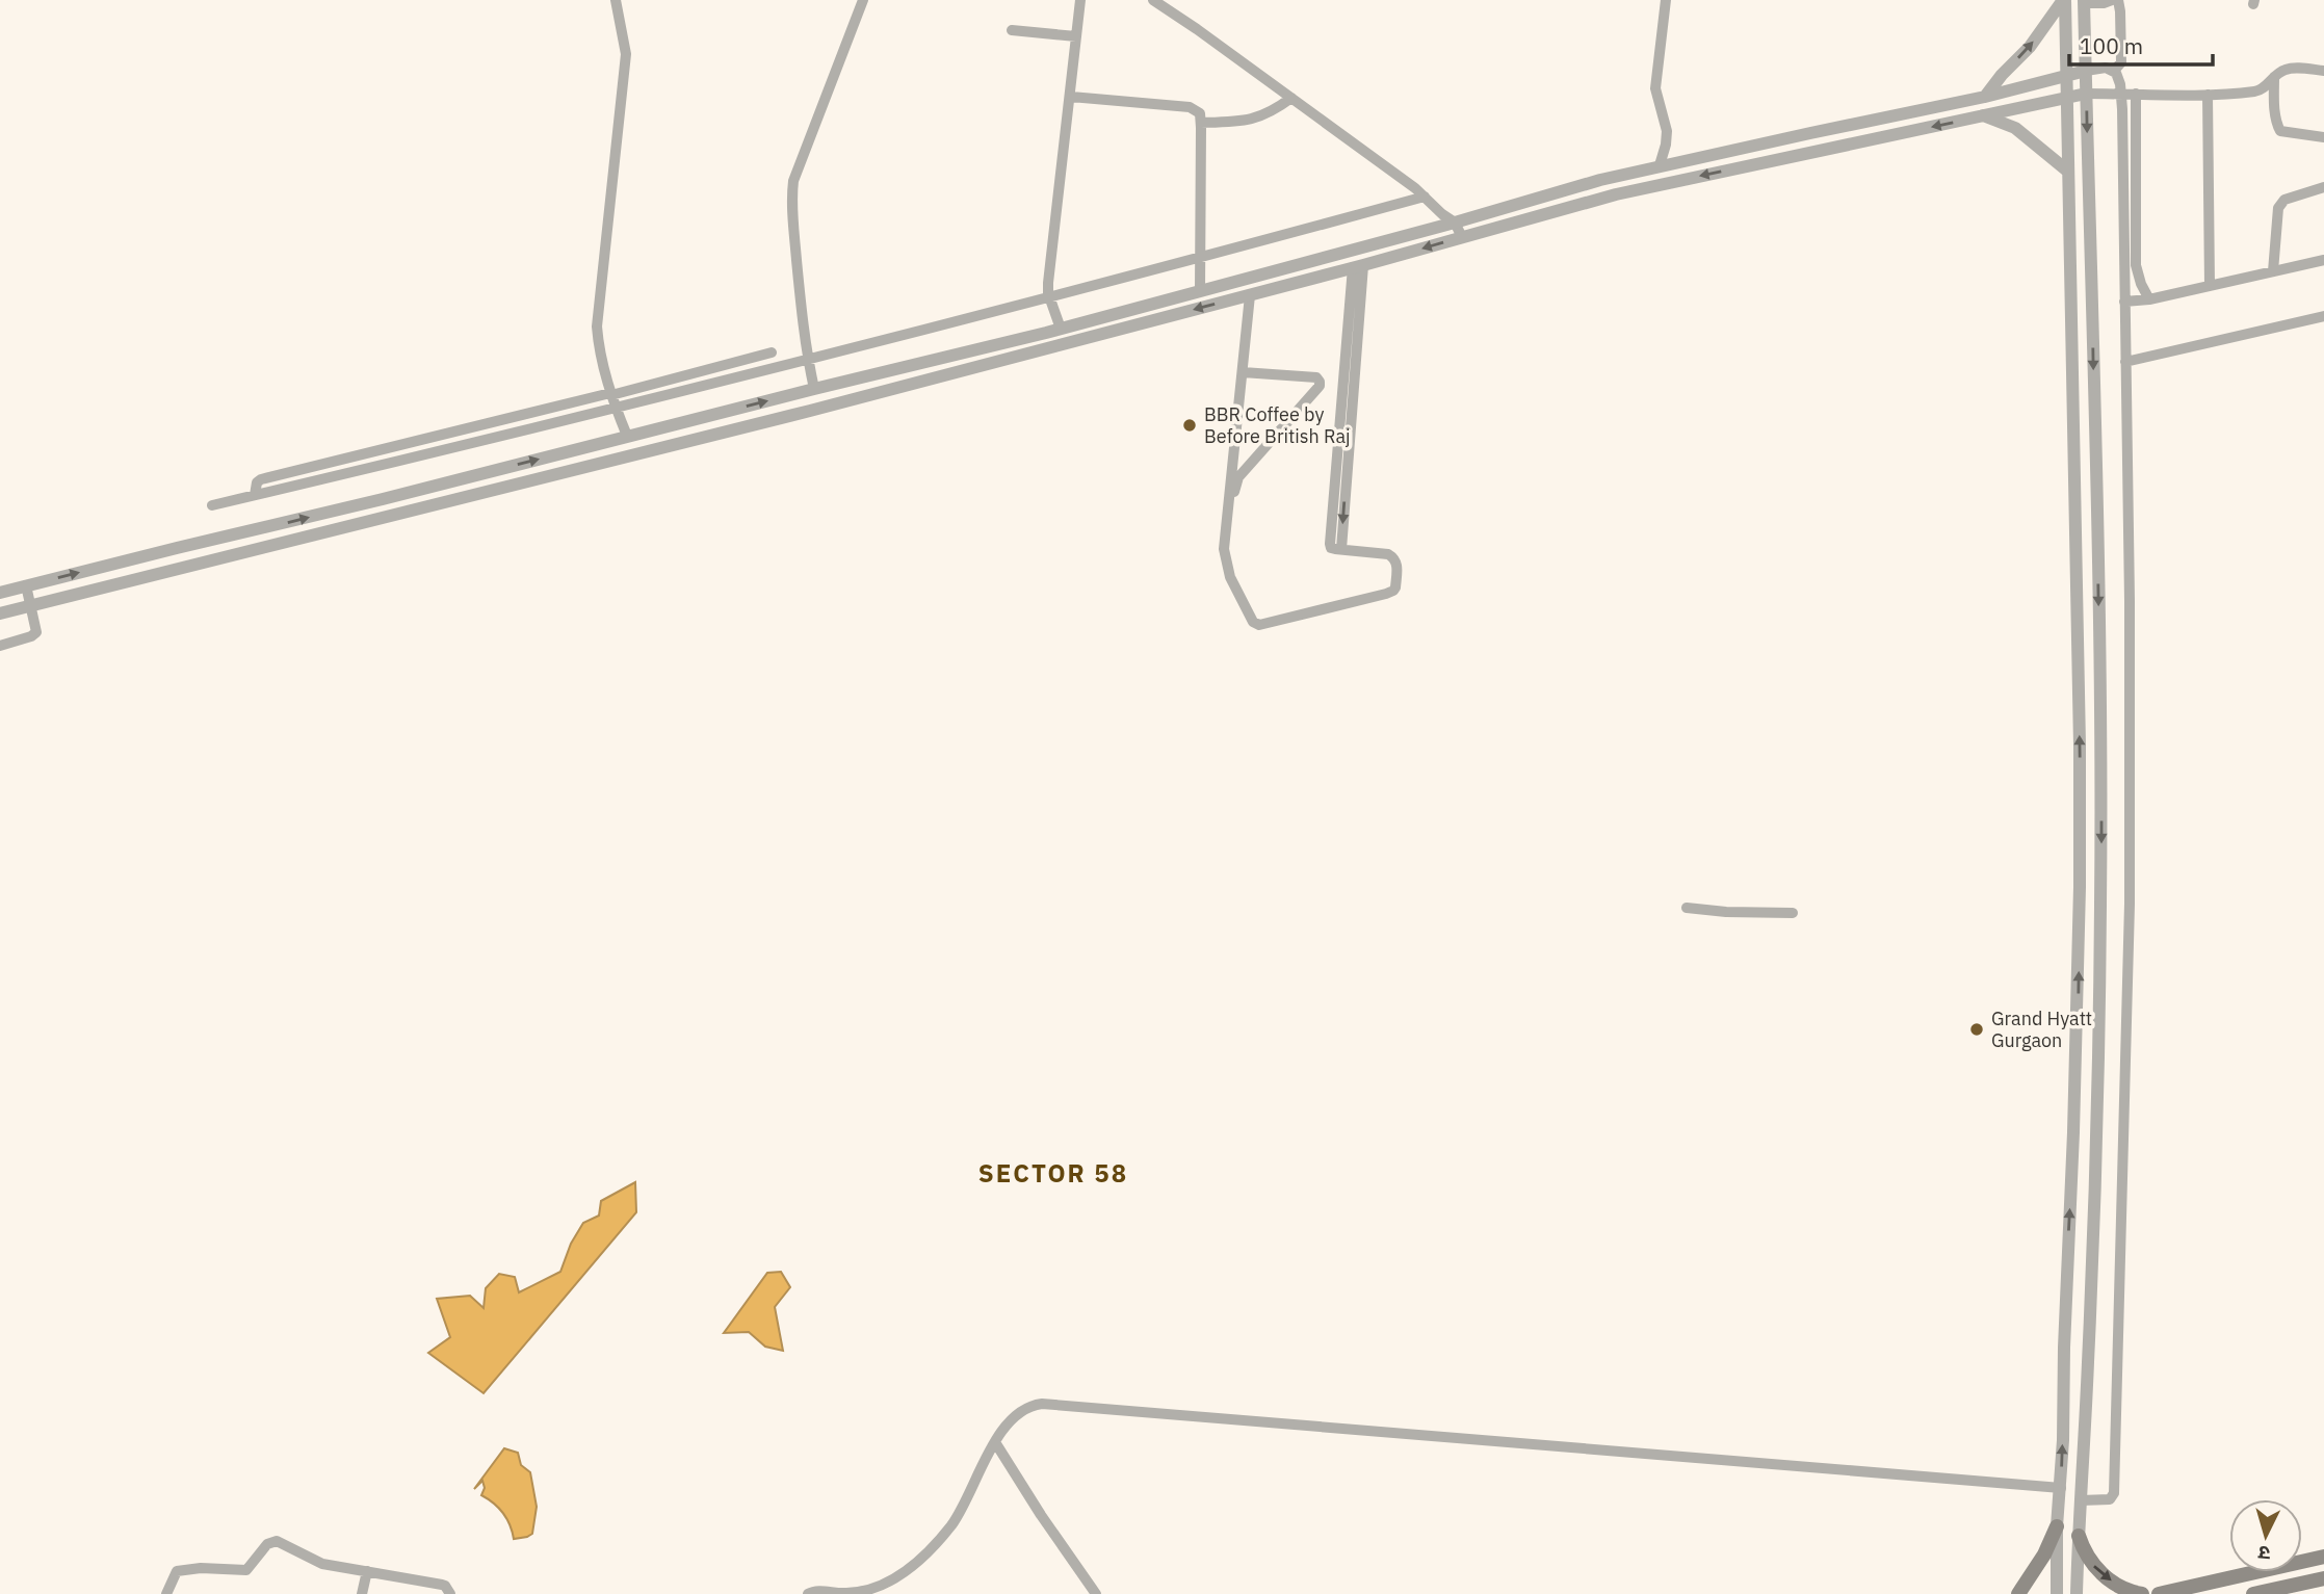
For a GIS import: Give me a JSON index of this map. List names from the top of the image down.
{
  "districts": ["SECTOR 58"],
  "places": ["BBR Coffee by Before British Raj", "Grand Hyatt Gurgaon"],
  "scale_bar": "100 m",
  "north": "bottom"
}
